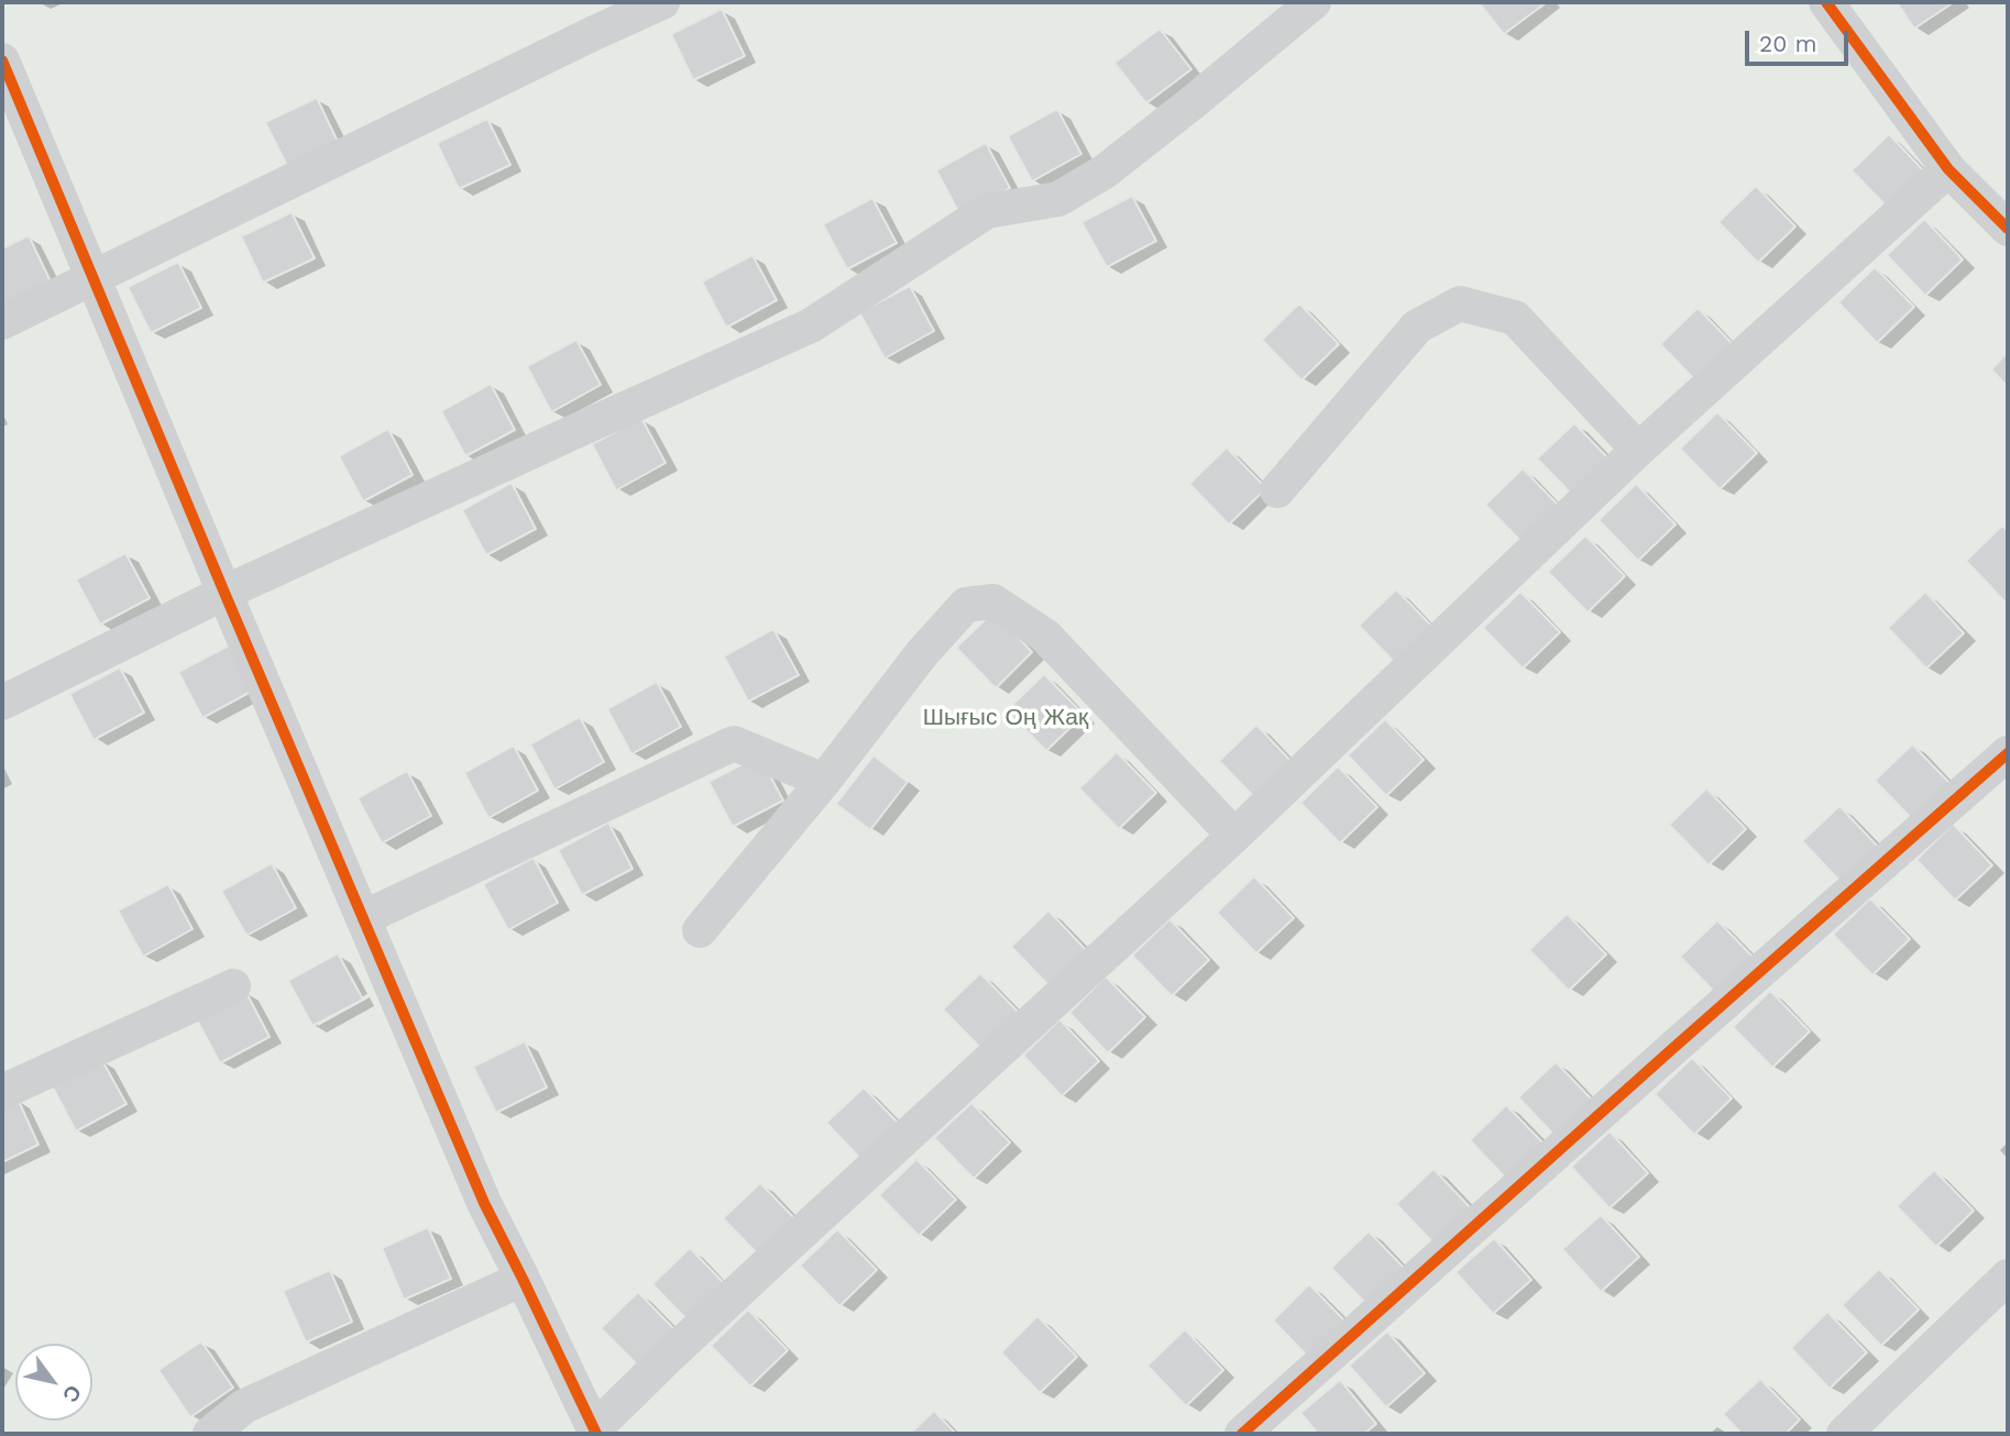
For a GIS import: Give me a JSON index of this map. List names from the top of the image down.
{
  "parks": ["Шығыс Оң Жақ"],
  "scale_bar": "20 m",
  "north": "bottom right"
}
